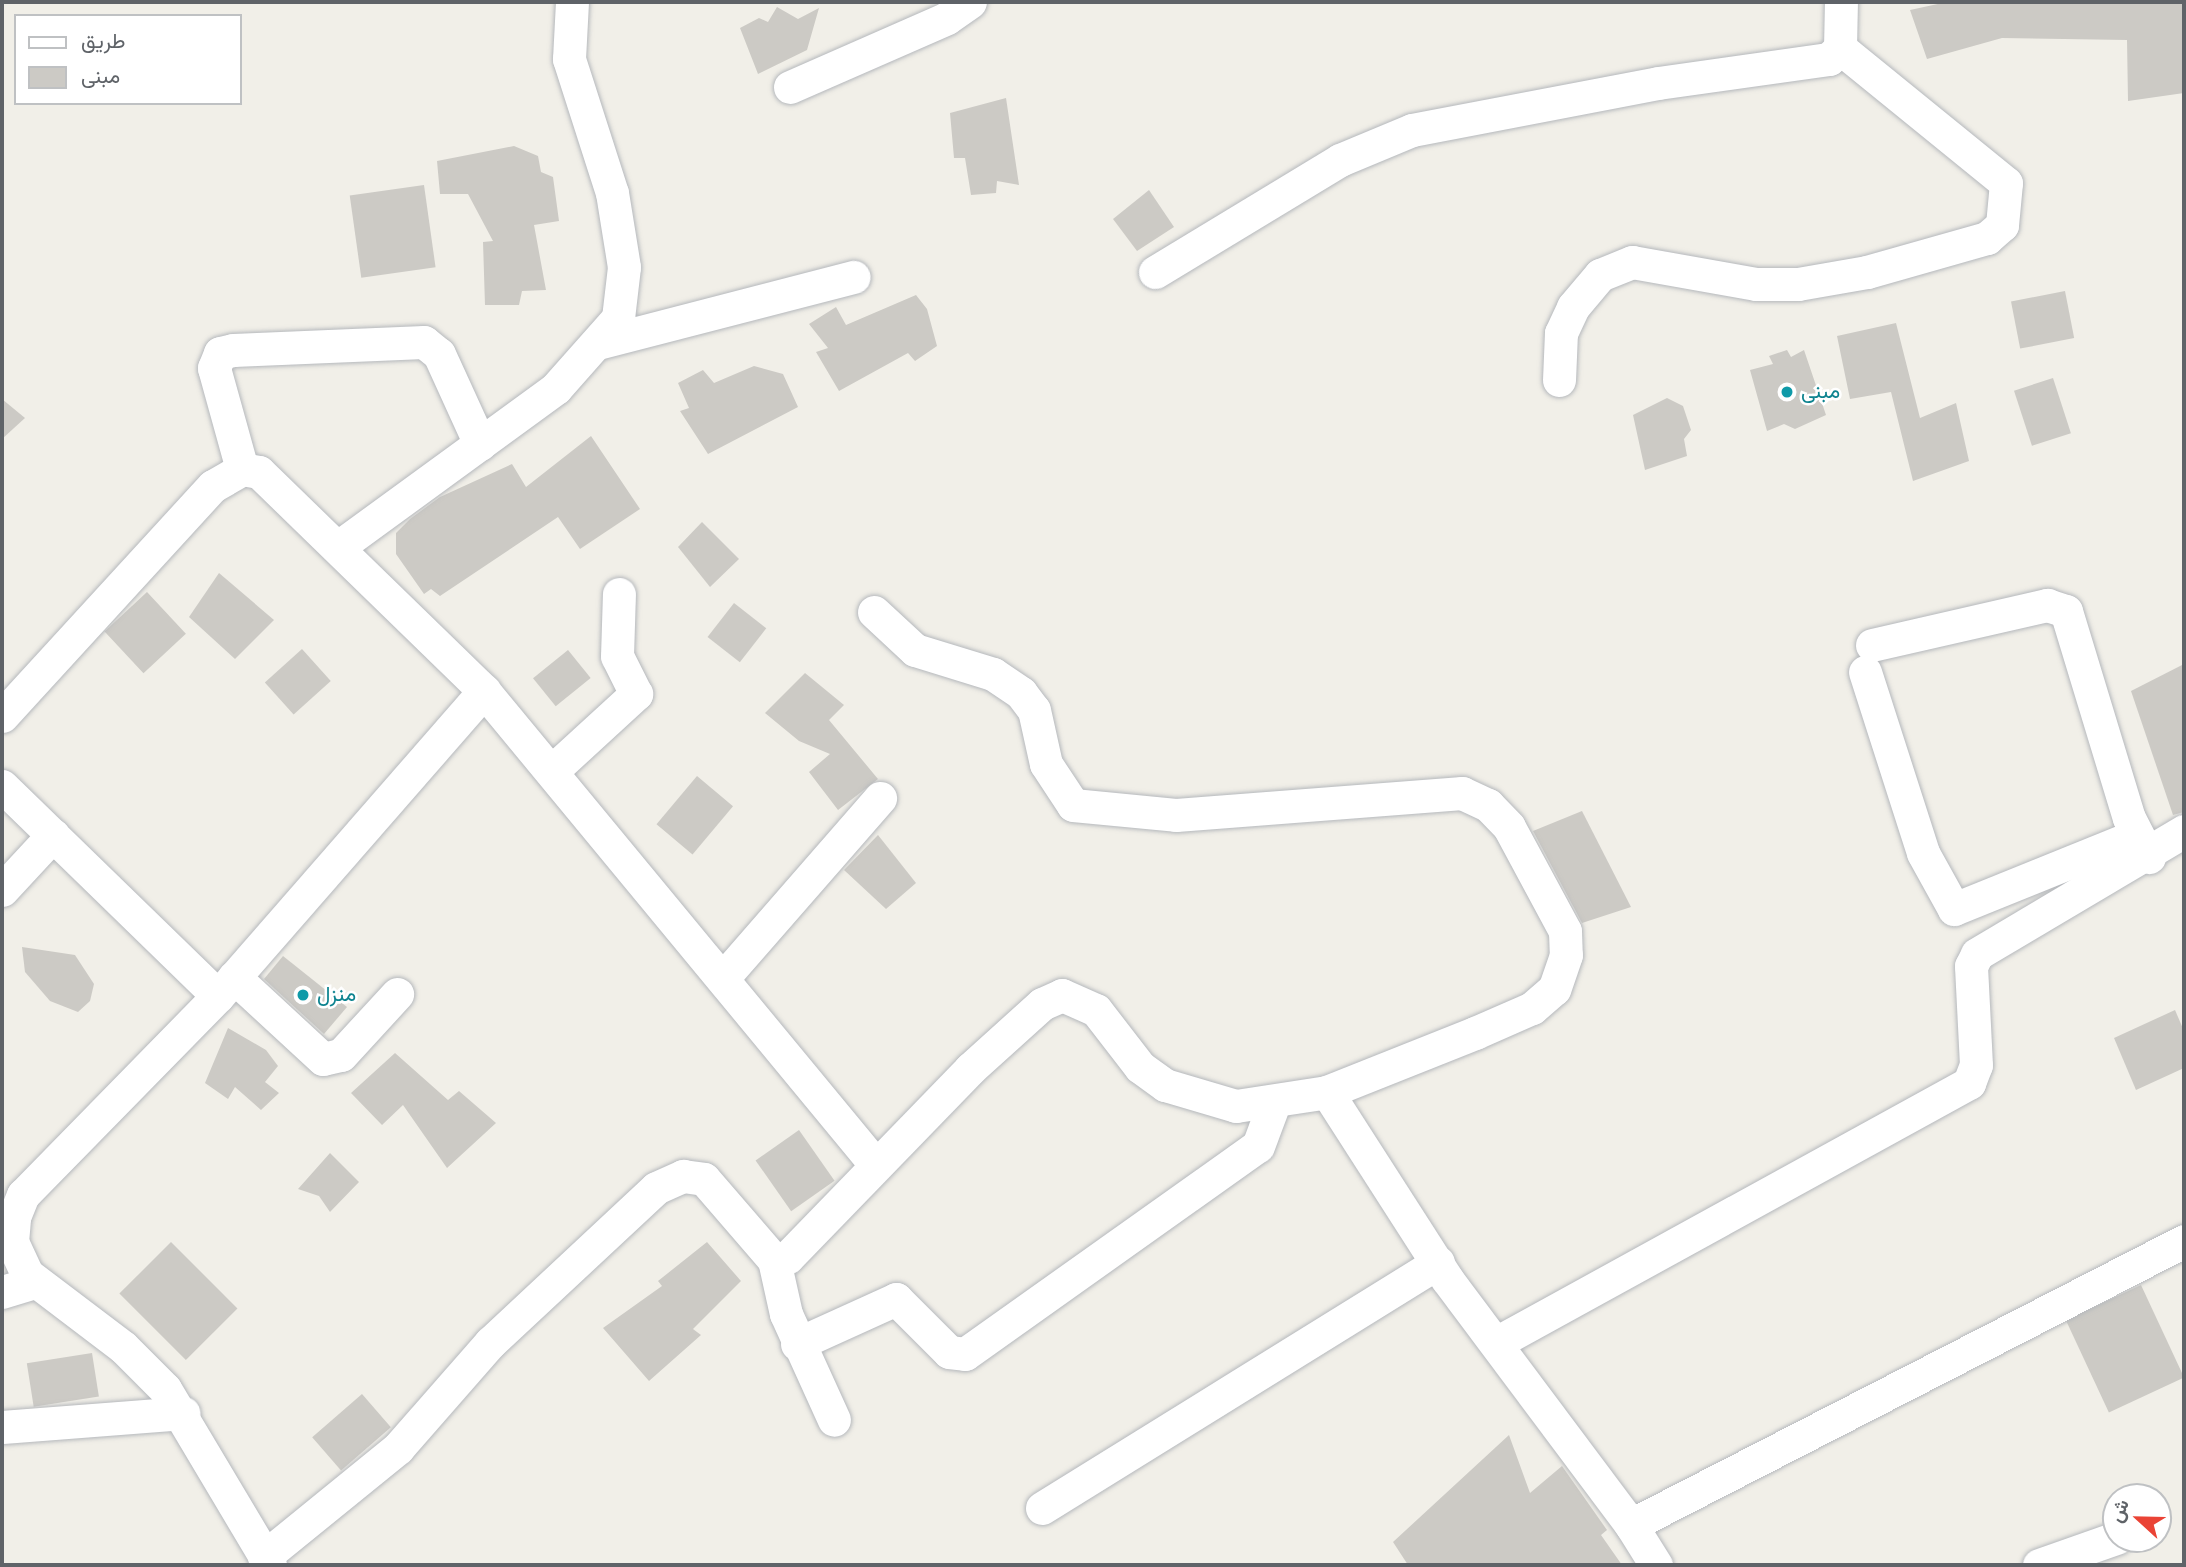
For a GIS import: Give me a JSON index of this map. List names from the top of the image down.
{
  "places": ["مبنى", "منزل"],
  "legend": ["طريق", "مبنى"],
  "north": "left"
}
